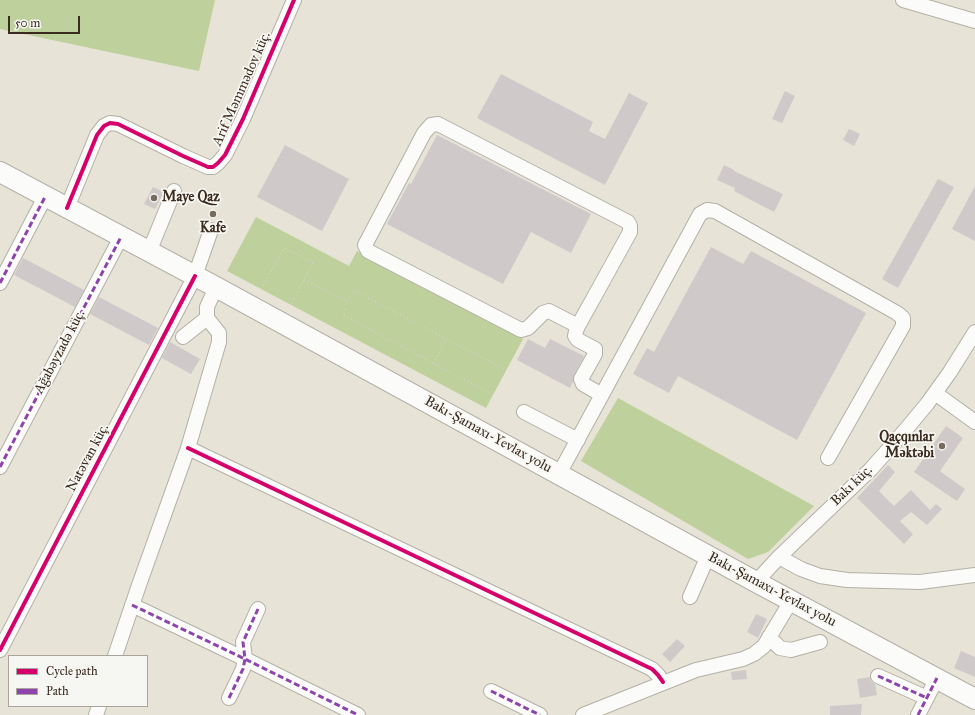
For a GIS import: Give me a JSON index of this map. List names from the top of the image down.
{
  "streets": {
    "highway": ["Bakı-Şamaxı-Yevlax yolu"],
    "street": [
      "Arif Məmmədov küç.",
      "Ağabəyzadə küç.",
      "Natəvan küç.",
      "Bakı küç."
    ]
  },
  "crossings": [
    ["Arif Məmmədov küç.", "Bakı-Şamaxı-Yevlax yolu"],
    ["Ağabəyzadə küç.", "Bakı-Şamaxı-Yevlax yolu"],
    ["Bakı-Şamaxı-Yevlax yolu", "Natəvan küç."],
    ["Bakı-Şamaxı-Yevlax yolu", "Bakı küç."]
  ],
  "places": ["Maye Qaz", "Kafe", "Qaçqınlar Məktəbi"],
  "legend": ["Cycle path", "Path"],
  "scale_bar": "50 m"
}
